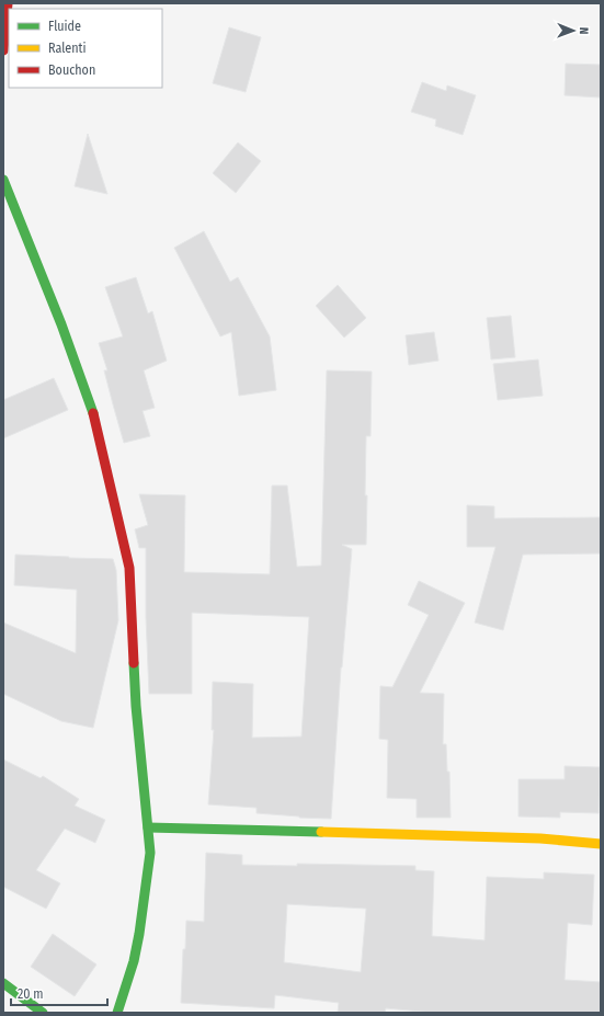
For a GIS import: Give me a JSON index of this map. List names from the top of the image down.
{
  "legend": ["Fluide", "Ralenti", "Bouchon"],
  "scale_bar": "20 m",
  "north": "right"
}
